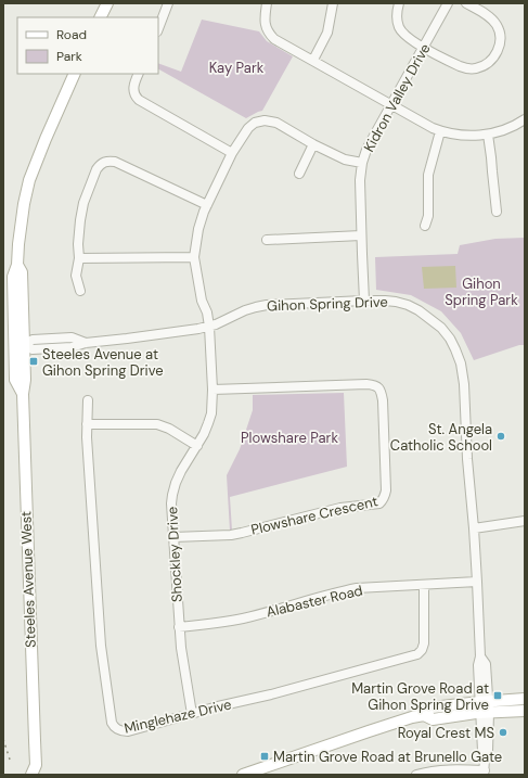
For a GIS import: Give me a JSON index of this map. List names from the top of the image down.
{
  "streets": {
    "main road": ["Steeles Avenue West"],
    "street": [
      "Kidron Valley Drive",
      "Gihon Spring Drive",
      "Plowshare Crescent",
      "Shockley Drive",
      "Alabaster Road",
      "Minglehaze Drive"
    ]
  },
  "crossings": [
    ["Kidron Valley Drive", "Gihon Spring Drive"],
    ["Kidron Valley Drive", "Shockley Drive"],
    ["Gihon Spring Drive", "Shockley Drive"],
    ["Gihon Spring Drive", "Steeles Avenue West"],
    ["Gihon Spring Drive", "Alabaster Road"],
    ["Plowshare Crescent", "Shockley Drive"],
    ["Shockley Drive", "Alabaster Road"],
    ["Shockley Drive", "Minglehaze Drive"],
    ["Alabaster Road", "Minglehaze Drive"]
  ],
  "parks": ["Kay Park", "Gihon Spring Park", "Plowshare Park"],
  "places": {
    "transit": ["Steeles Avenue at Gihon Spring Drive", "Martin Grove Road at Gihon Spring Drive", "Martin Grove Road at Brunello Gate"],
    "other": ["St. Angela Catholic School", "Royal Crest MS"]
  },
  "legend": ["Road", "Park"]
}
